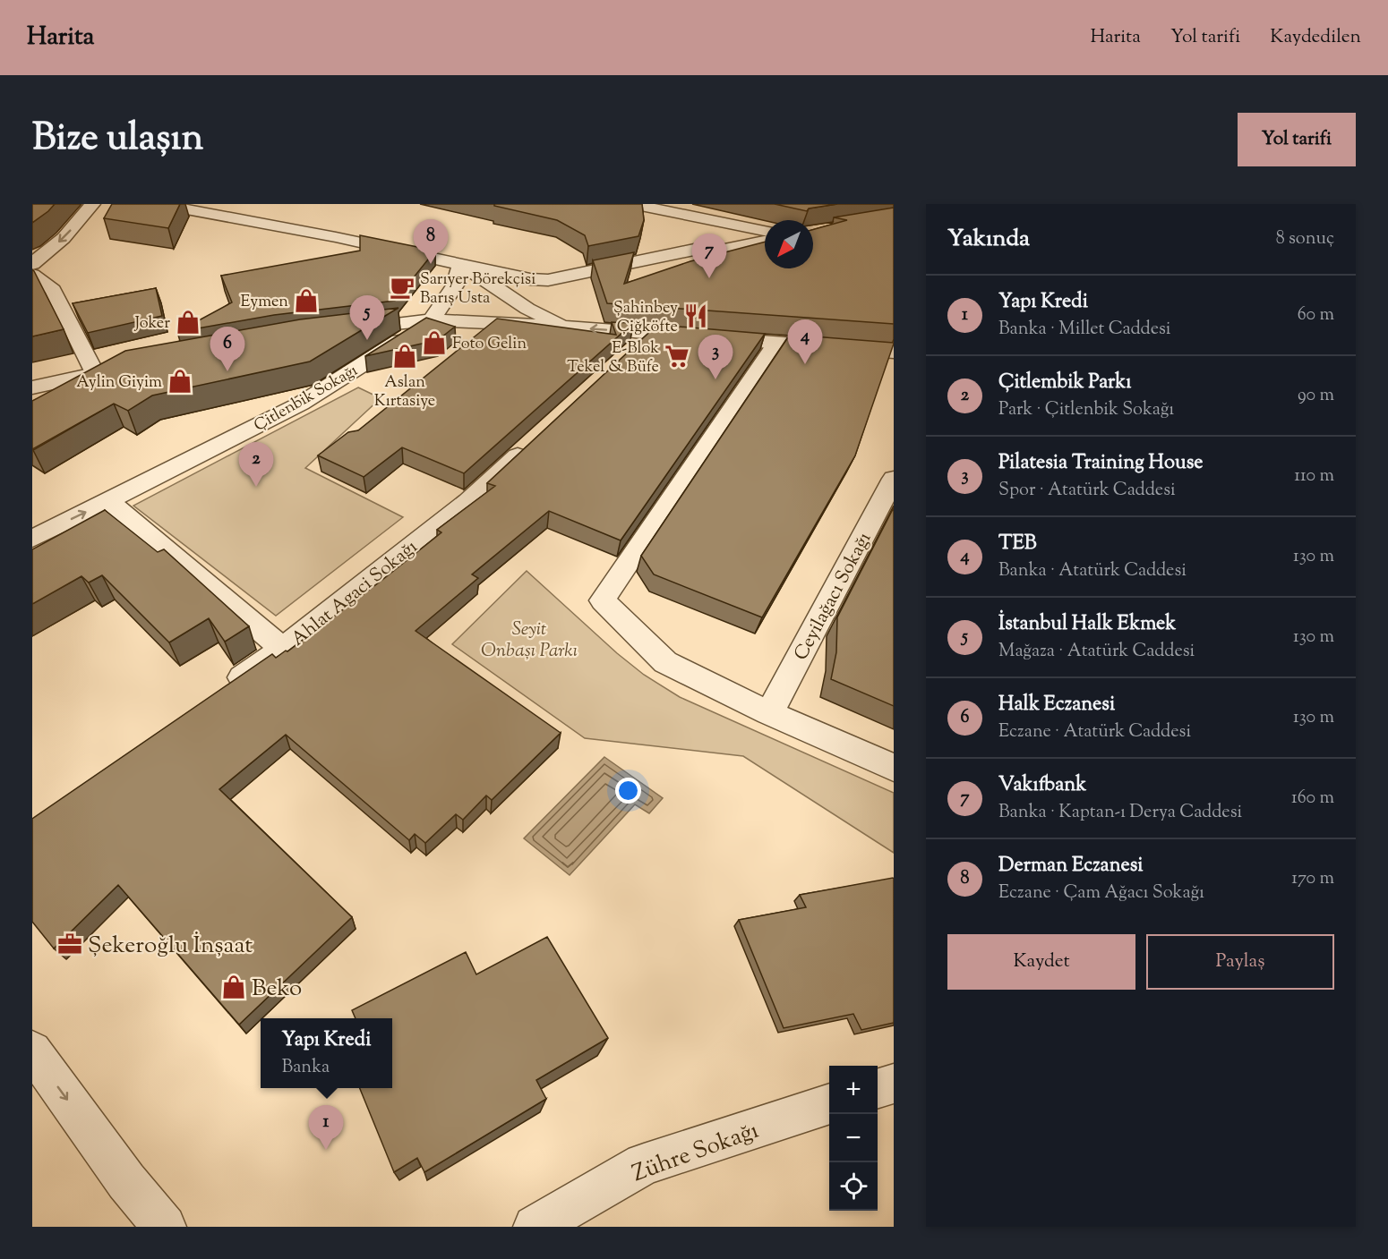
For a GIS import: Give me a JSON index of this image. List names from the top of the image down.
{
  "streets": {
    "street": [
      "Çitlenbik Sokağı",
      "Ahlat Agaci Sokağı",
      "Ceyilağacı Sokağı",
      "Zühre Sokağı"
    ]
  },
  "parks": ["Seyit Onbaşı Parkı"],
  "places": {
    "cafe": ["Sarıyer Börekçisi Barış Usta"],
    "shop": [
      "Eymen",
      "Joker",
      "Foto Gelin",
      "Aslan Kırtasiye",
      "Aylin Giyim",
      "Beko"
    ],
    "restaurant": ["Şahinbey Çiğköfte"],
    "supermarket": ["E-Blok Tekel & Büfe"],
    "office": ["Şekeroğlu İnşaat"]
  },
  "north": "bottom left",
  "page": {
    "header": "Harita",
    "nav": ["Harita", "Yol tarifi", "Kaydedilen"],
    "title": "Bize ulaşın",
    "buttons": [
      "Yol tarifi",
      ["Kaydet", "Paylaş"]
    ],
    "heading": ["Yakında", "8 sonuç"],
    "pins": [
      "8",
      "7",
      "5",
      "4",
      "6",
      "3",
      "2",
      "1"
    ],
    "list": [
      {
        "mark": "1",
        "name": "Yapı Kredi",
        "note": "Banka · Millet Caddesi",
        "value": "60 m"
      },
      {
        "mark": "2",
        "name": "Çitlembik Parkı",
        "note": "Park · Çitlenbik Sokağı",
        "value": "90 m"
      },
      {
        "mark": "3",
        "name": "Pilatesia Training House",
        "note": "Spor · Atatürk Caddesi",
        "value": "110 m"
      },
      {
        "mark": "4",
        "name": "TEB",
        "note": "Banka · Atatürk Caddesi",
        "value": "130 m"
      },
      {
        "mark": "5",
        "name": "İstanbul Halk Ekmek",
        "note": "Mağaza · Atatürk Caddesi",
        "value": "130 m"
      },
      {
        "mark": "6",
        "name": "Halk Eczanesi",
        "note": "Eczane · Atatürk Caddesi",
        "value": "130 m"
      },
      {
        "mark": "7",
        "name": "Vakıfbank",
        "note": "Banka · Kaptan-ı Derya Caddesi",
        "value": "160 m"
      },
      {
        "mark": "8",
        "name": "Derman Eczanesi",
        "note": "Eczane · Çam Ağacı Sokağı",
        "value": "170 m"
      }
    ],
    "popup": ["Yapı Kredi", "Banka"],
    "map_buttons": ["+", "−"]
  }
}
